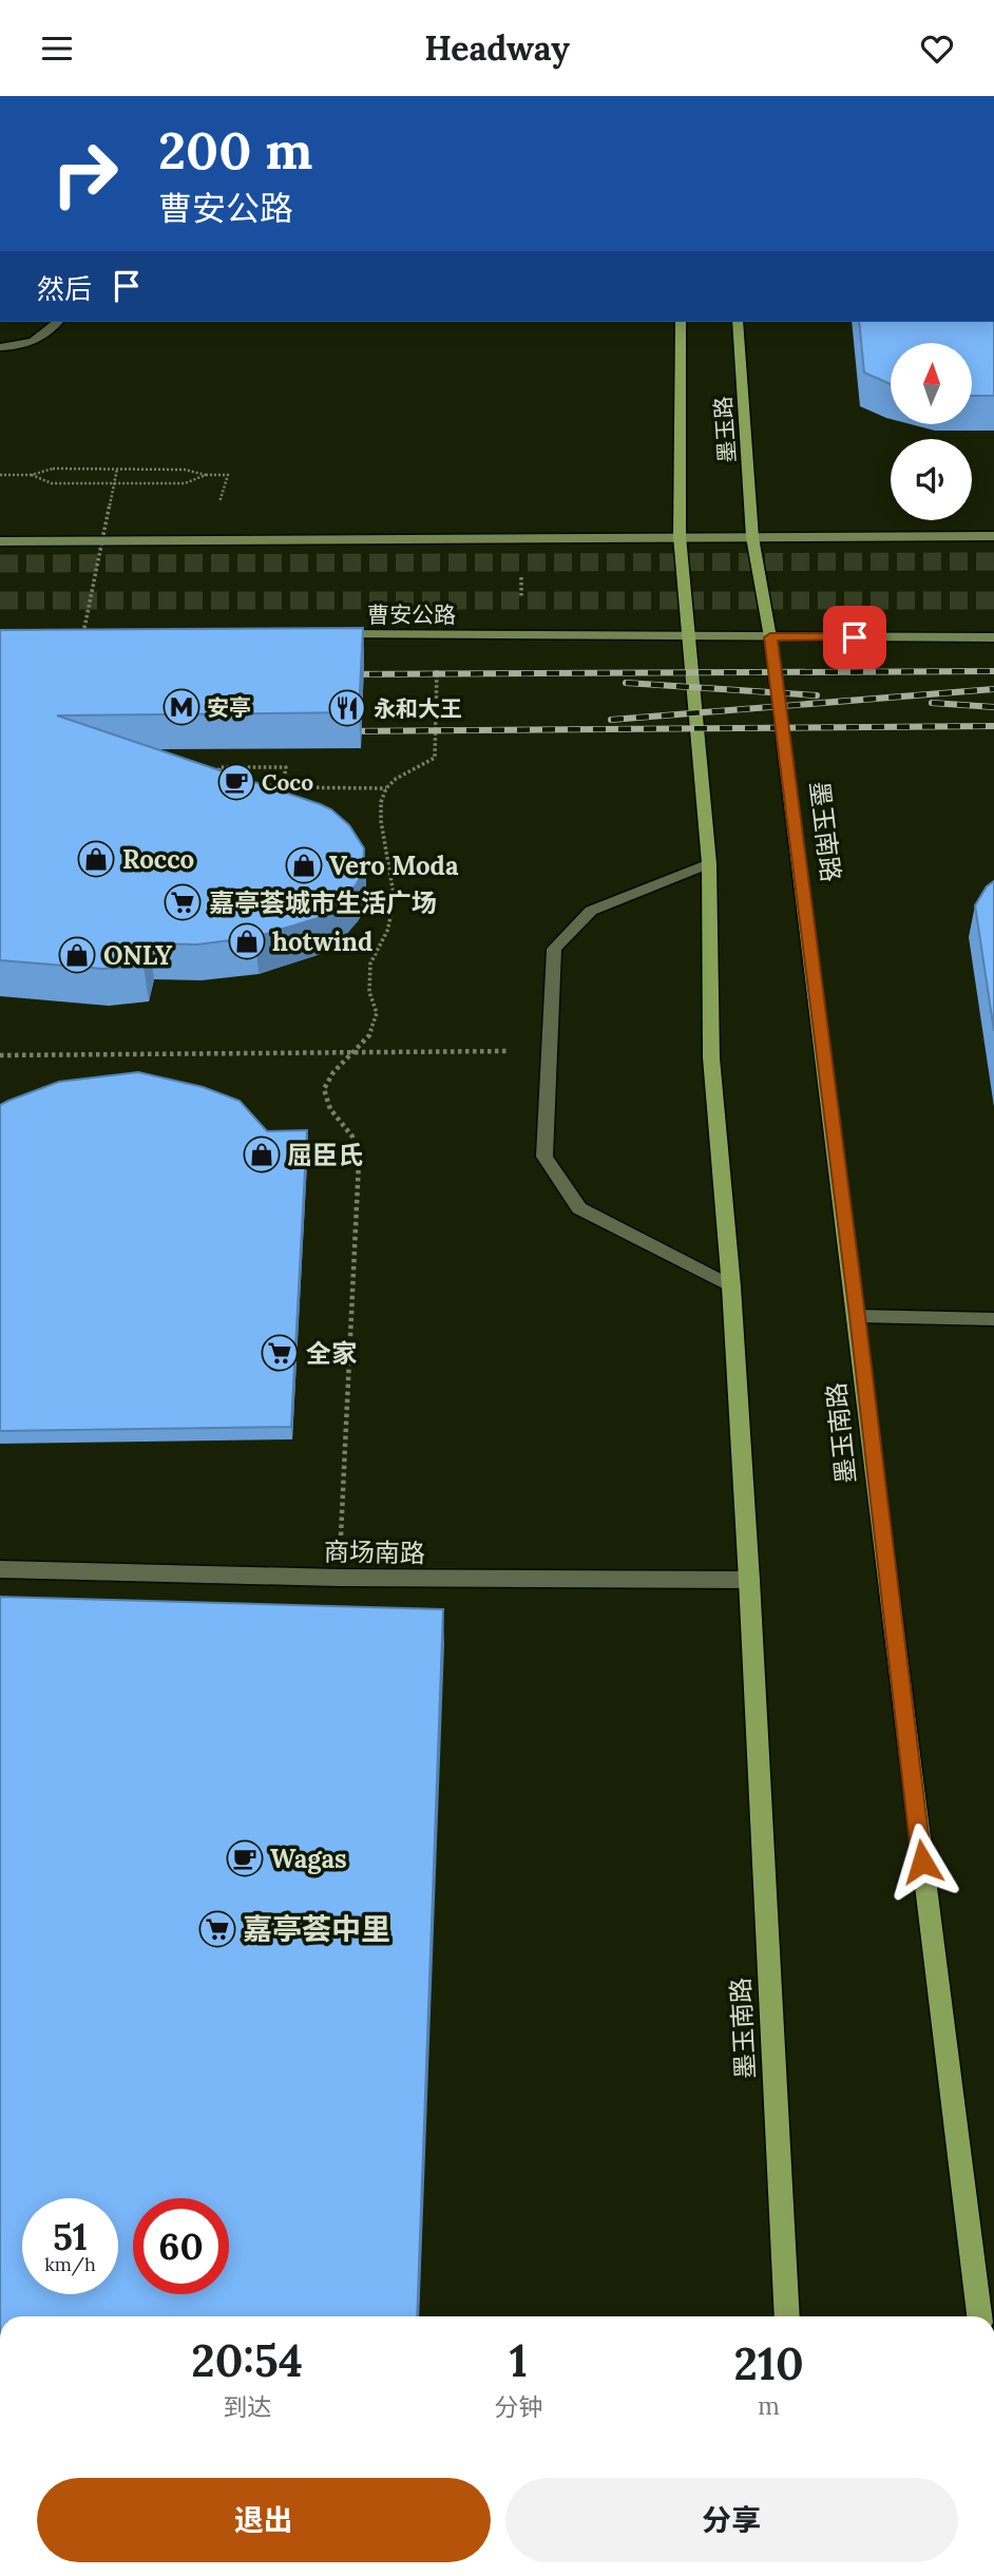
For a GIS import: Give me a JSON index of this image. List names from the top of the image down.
{
  "streets": {
    "main road": ["墨玉路", "曹安公路", "墨玉南路"],
    "street": ["商场南路"]
  },
  "crossings": [
    ["墨玉路", "墨玉南路"],
    ["曹安公路", "墨玉南路"],
    ["墨玉南路", "商场南路"]
  ],
  "places": {
    "metro station": ["安亭"],
    "restaurant": ["永和大王"],
    "cafe": ["Coco", "Wagas"],
    "shop": [
      "Rocco",
      "Vero Moda",
      "hotwind",
      "ONLY",
      "屈臣氏"
    ],
    "supermarket": ["嘉亭荟城市生活广场", "全家", "嘉亭荟中里"]
  },
  "north": "top",
  "page": {
    "header": "Headway",
    "turn": ["200 m", "曹安公路"],
    "then": "然后",
    "speed": "51 km/h",
    "limit": "60",
    "eta": [
      "20:54",
      "到达",
      "1",
      "分钟",
      "210",
      "m"
    ],
    "buttons": ["退出", "分享"]
  }
}
